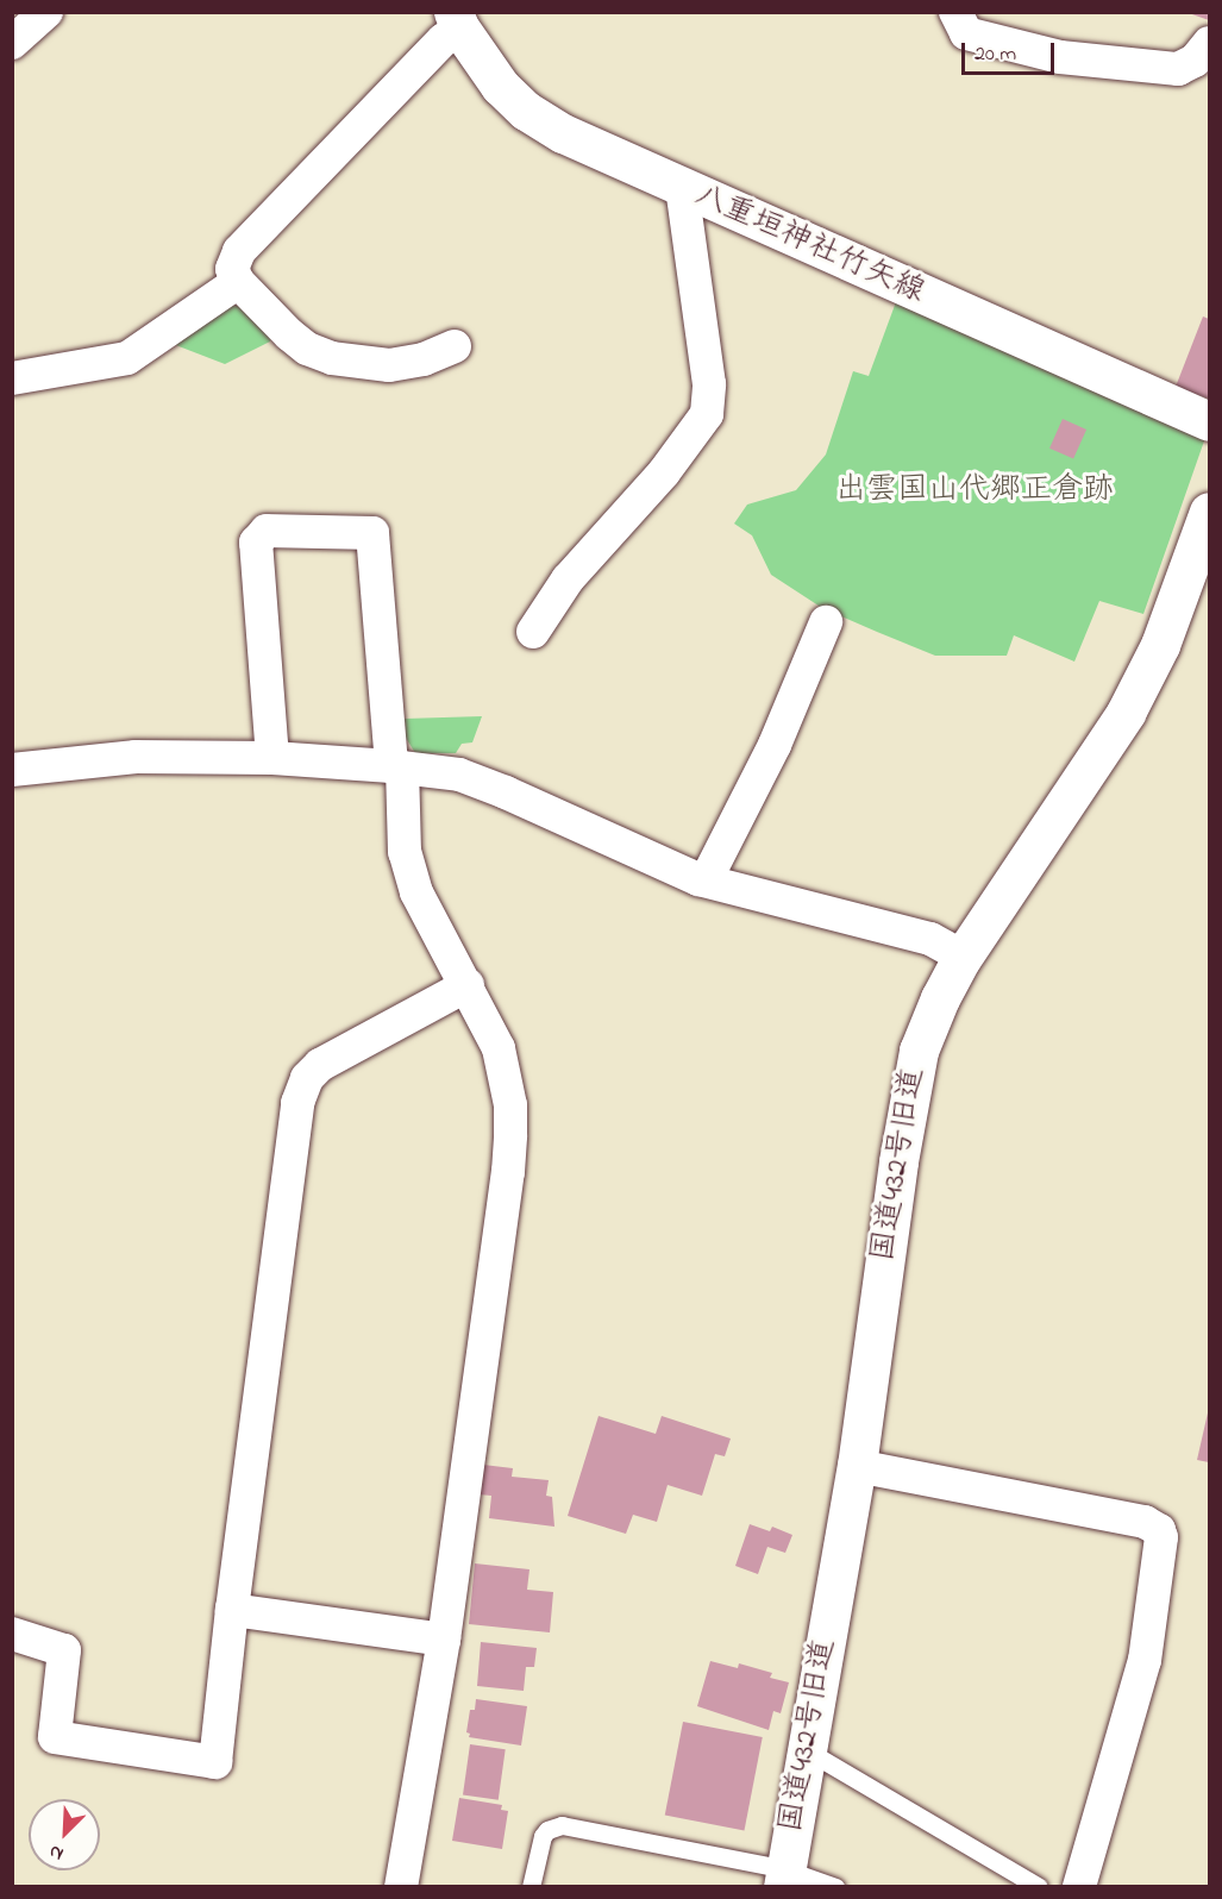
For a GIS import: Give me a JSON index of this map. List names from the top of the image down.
{
  "streets": {
    "street": ["八重垣神社竹矢線", "国道432号旧道"]
  },
  "parks": ["出雲国山代郷正倉跡"],
  "scale_bar": "20 m",
  "north": "bottom left"
}
